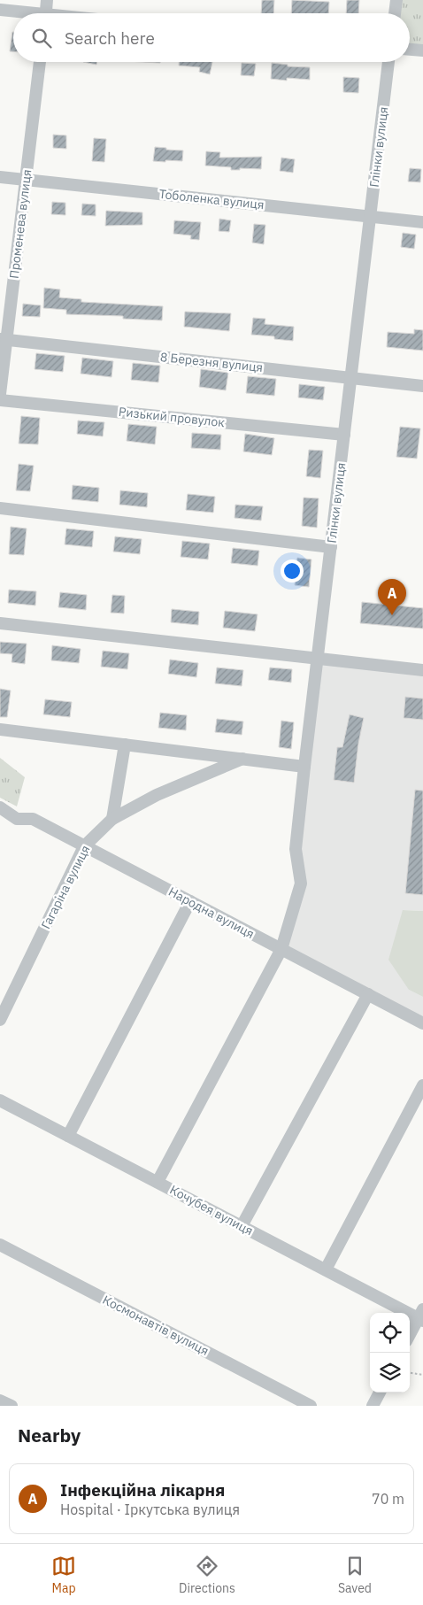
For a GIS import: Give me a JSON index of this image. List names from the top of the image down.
{
  "streets": {
    "street": [
      "Глінки вулиця",
      "Тоболенка вулиця",
      "Променева вулиця",
      "8 Березня вулиця",
      "Ризький провулок",
      "Гагаріна вулиця",
      "Народна вулиця",
      "Кочубея вулиця",
      "Космонавтів вулиця"
    ]
  },
  "crossings": [
    ["Глінки вулиця", "Тоболенка вулиця"],
    ["Глінки вулиця", "8 Березня вулиця"],
    ["Глінки вулиця", "Ризький провулок"],
    ["Глінки вулиця", "Народна вулиця"],
    ["Глінки вулиця", "Кочубея вулиця"],
    ["Тоболенка вулиця", "Променева вулиця"],
    ["Променева вулиця", "8 Березня вулиця"],
    ["Гагаріна вулиця", "Народна вулиця"]
  ],
  "page": {
    "search": "Search here",
    "pins": "A",
    "heading": "Nearby",
    "list": [
      {
        "mark": "A",
        "name": "Інфекційна лікарня",
        "note": "Hospital · Іркутська вулиця",
        "value": "70 m"
      }
    ],
    "nav": ["Map", "Directions", "Saved"]
  }
}
